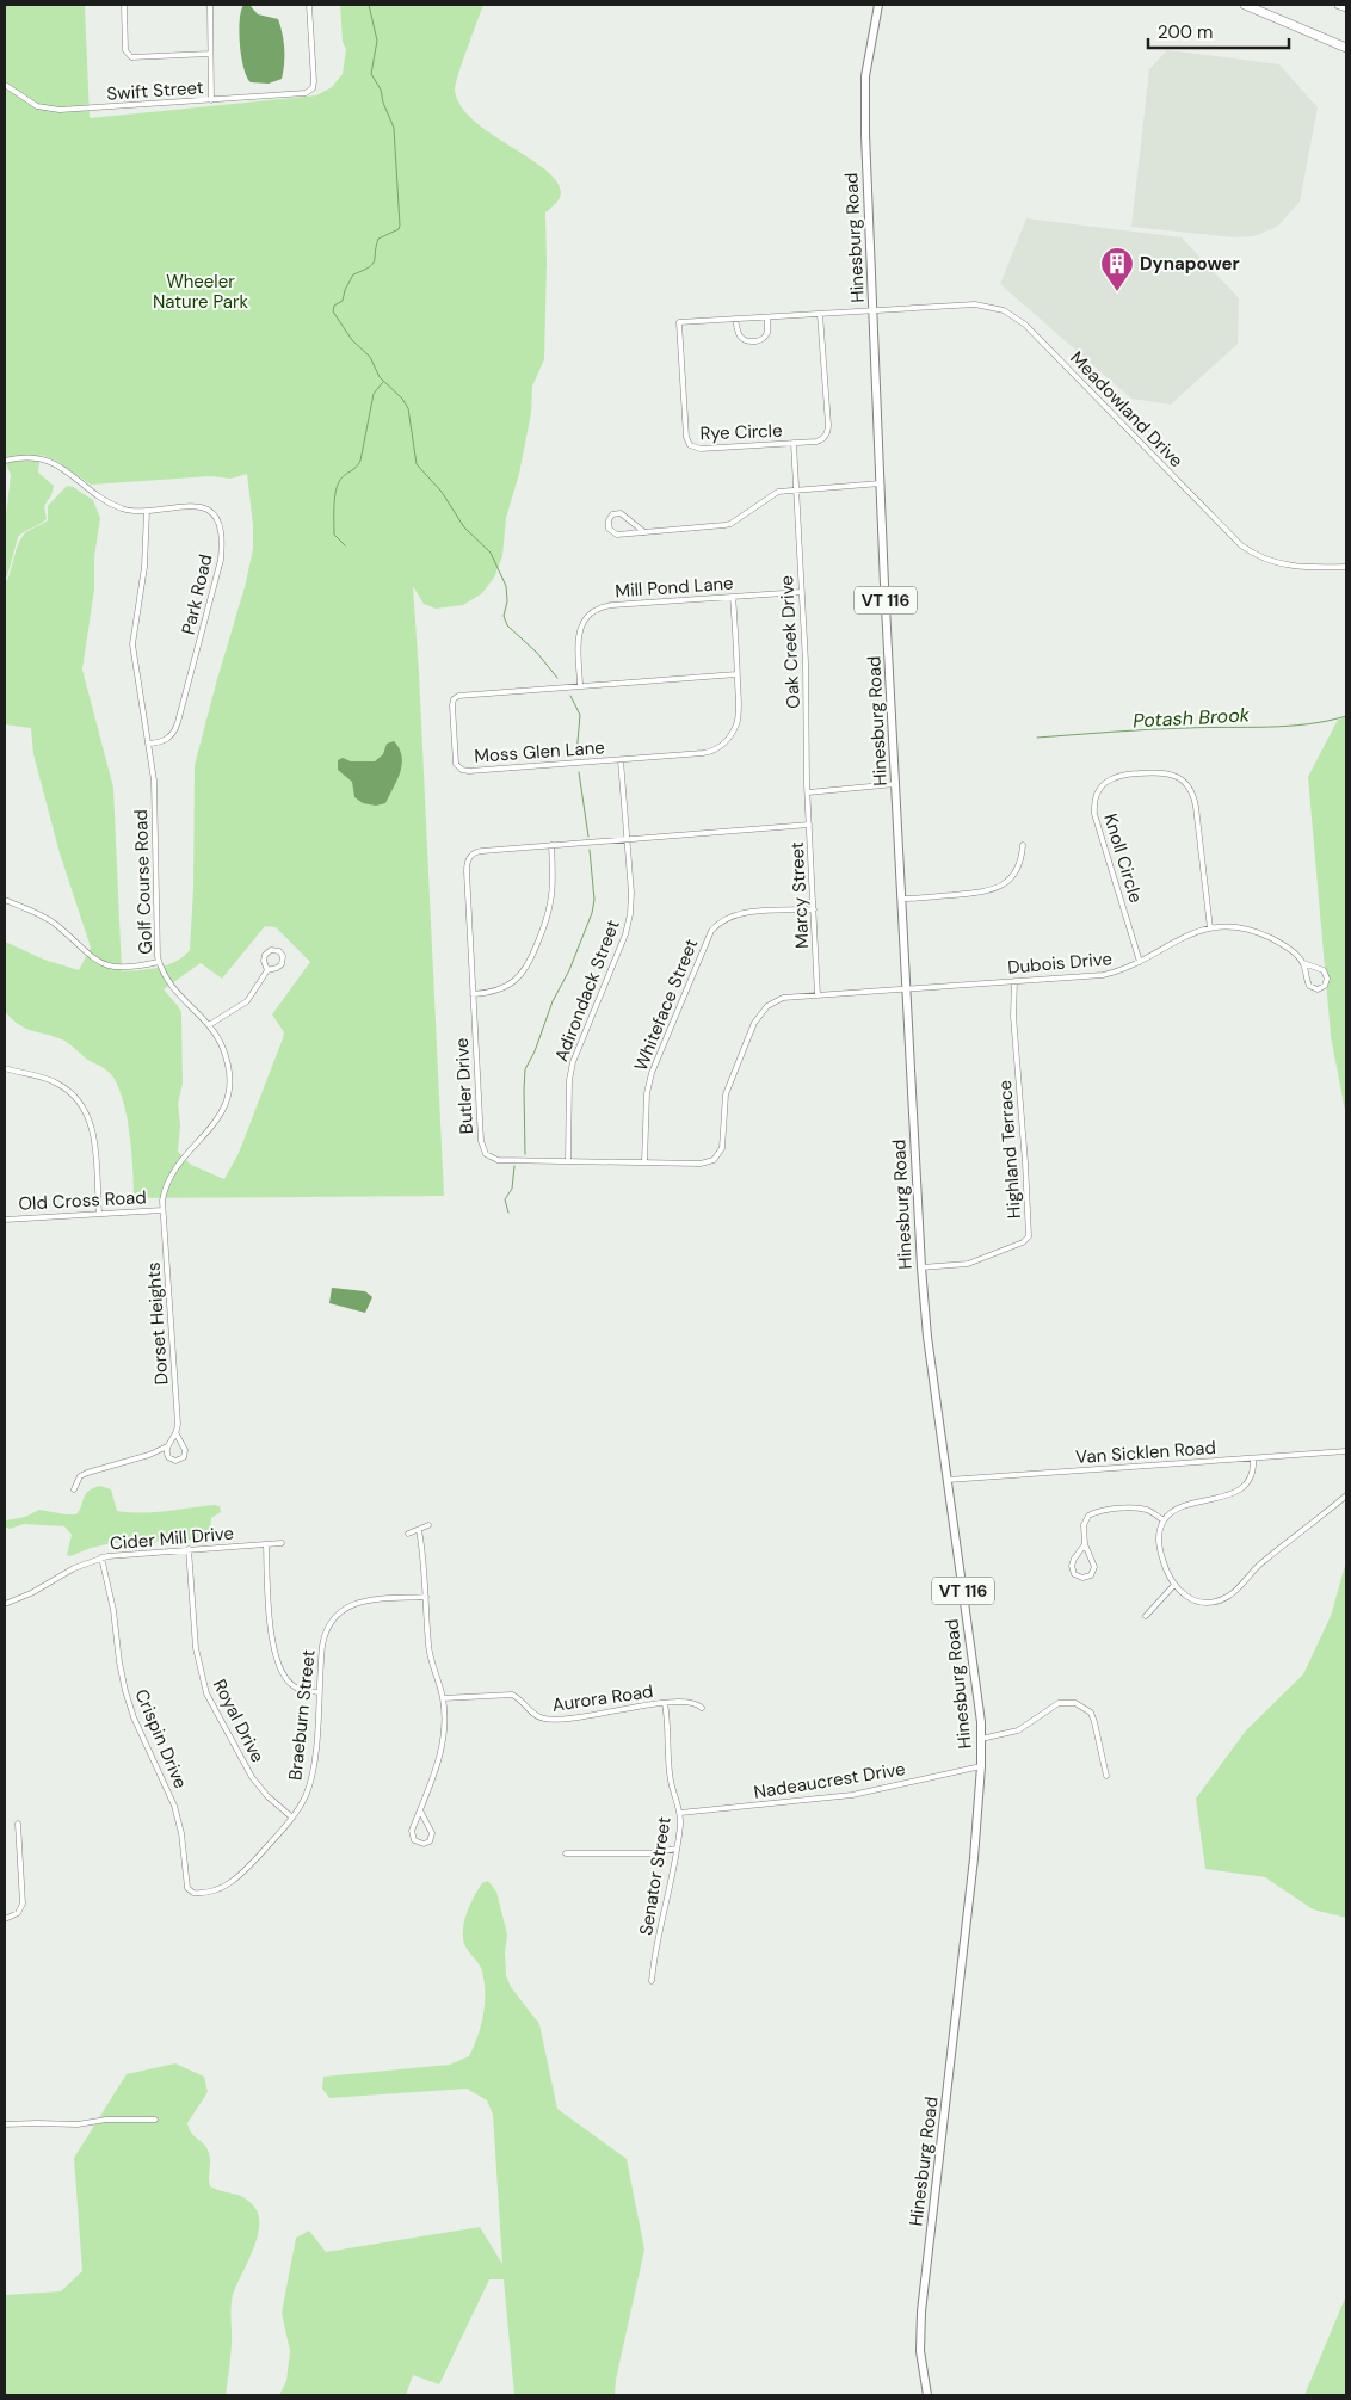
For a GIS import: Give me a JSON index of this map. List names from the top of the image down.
{
  "streets": {
    "main road": ["Hinesburg Road", "VT 116"],
    "street": [
      "Swift Street",
      "Meadowland Drive",
      "Rye Circle",
      "Mill Pond Lane",
      "Park Road",
      "Oak Creek Drive",
      "Moss Glen Lane",
      "Knoll Circle",
      "Golf Course Road",
      "Marcy Street",
      "Dubois Drive",
      "Adirondack Street",
      "Whiteface Street",
      "Butler Drive",
      "Highland Terrace",
      "Old Cross Road",
      "Dorset Heights",
      "Van Sicklen Road",
      "Cider Mill Drive",
      "Aurora Road",
      "Braeburn Street",
      "Royal Drive",
      "Crispin Drive",
      "Nadeaucrest Drive",
      "Senator Street"
    ]
  },
  "crossings": [
    ["Hinesburg Road", "Meadowland Drive"],
    ["Hinesburg Road", "Rye Circle"],
    ["Hinesburg Road", "Dubois Drive"],
    ["Hinesburg Road", "Butler Drive"],
    ["Hinesburg Road", "Highland Terrace"],
    ["Hinesburg Road", "Van Sicklen Road"],
    ["Hinesburg Road", "Nadeaucrest Drive"],
    ["Meadowland Drive", "Rye Circle"],
    ["Rye Circle", "Oak Creek Drive"],
    ["Mill Pond Lane", "Oak Creek Drive"],
    ["Mill Pond Lane", "Moss Glen Lane"],
    ["Park Road", "Golf Course Road"],
    ["Oak Creek Drive", "Marcy Street"],
    ["Moss Glen Lane", "Adirondack Street"],
    ["Knoll Circle", "Dubois Drive"],
    ["Golf Course Road", "Old Cross Road"],
    ["Golf Course Road", "Dorset Heights"],
    ["Marcy Street", "Whiteface Street"],
    ["Marcy Street", "Butler Drive"],
    ["Dubois Drive", "Butler Drive"],
    ["Dubois Drive", "Highland Terrace"],
    ["Adirondack Street", "Butler Drive"],
    ["Whiteface Street", "Butler Drive"],
    ["Old Cross Road", "Dorset Heights"],
    ["Cider Mill Drive", "Royal Drive"],
    ["Cider Mill Drive", "Crispin Drive"],
    ["Aurora Road", "Senator Street"],
    ["Braeburn Street", "Royal Drive"],
    ["Braeburn Street", "Crispin Drive"],
    ["Nadeaucrest Drive", "Senator Street"]
  ],
  "water": ["Potash Brook"],
  "parks": ["Wheeler Nature Park"],
  "places": {
    "building": ["Dynapower"]
  },
  "scale_bar": "200 m"
}
